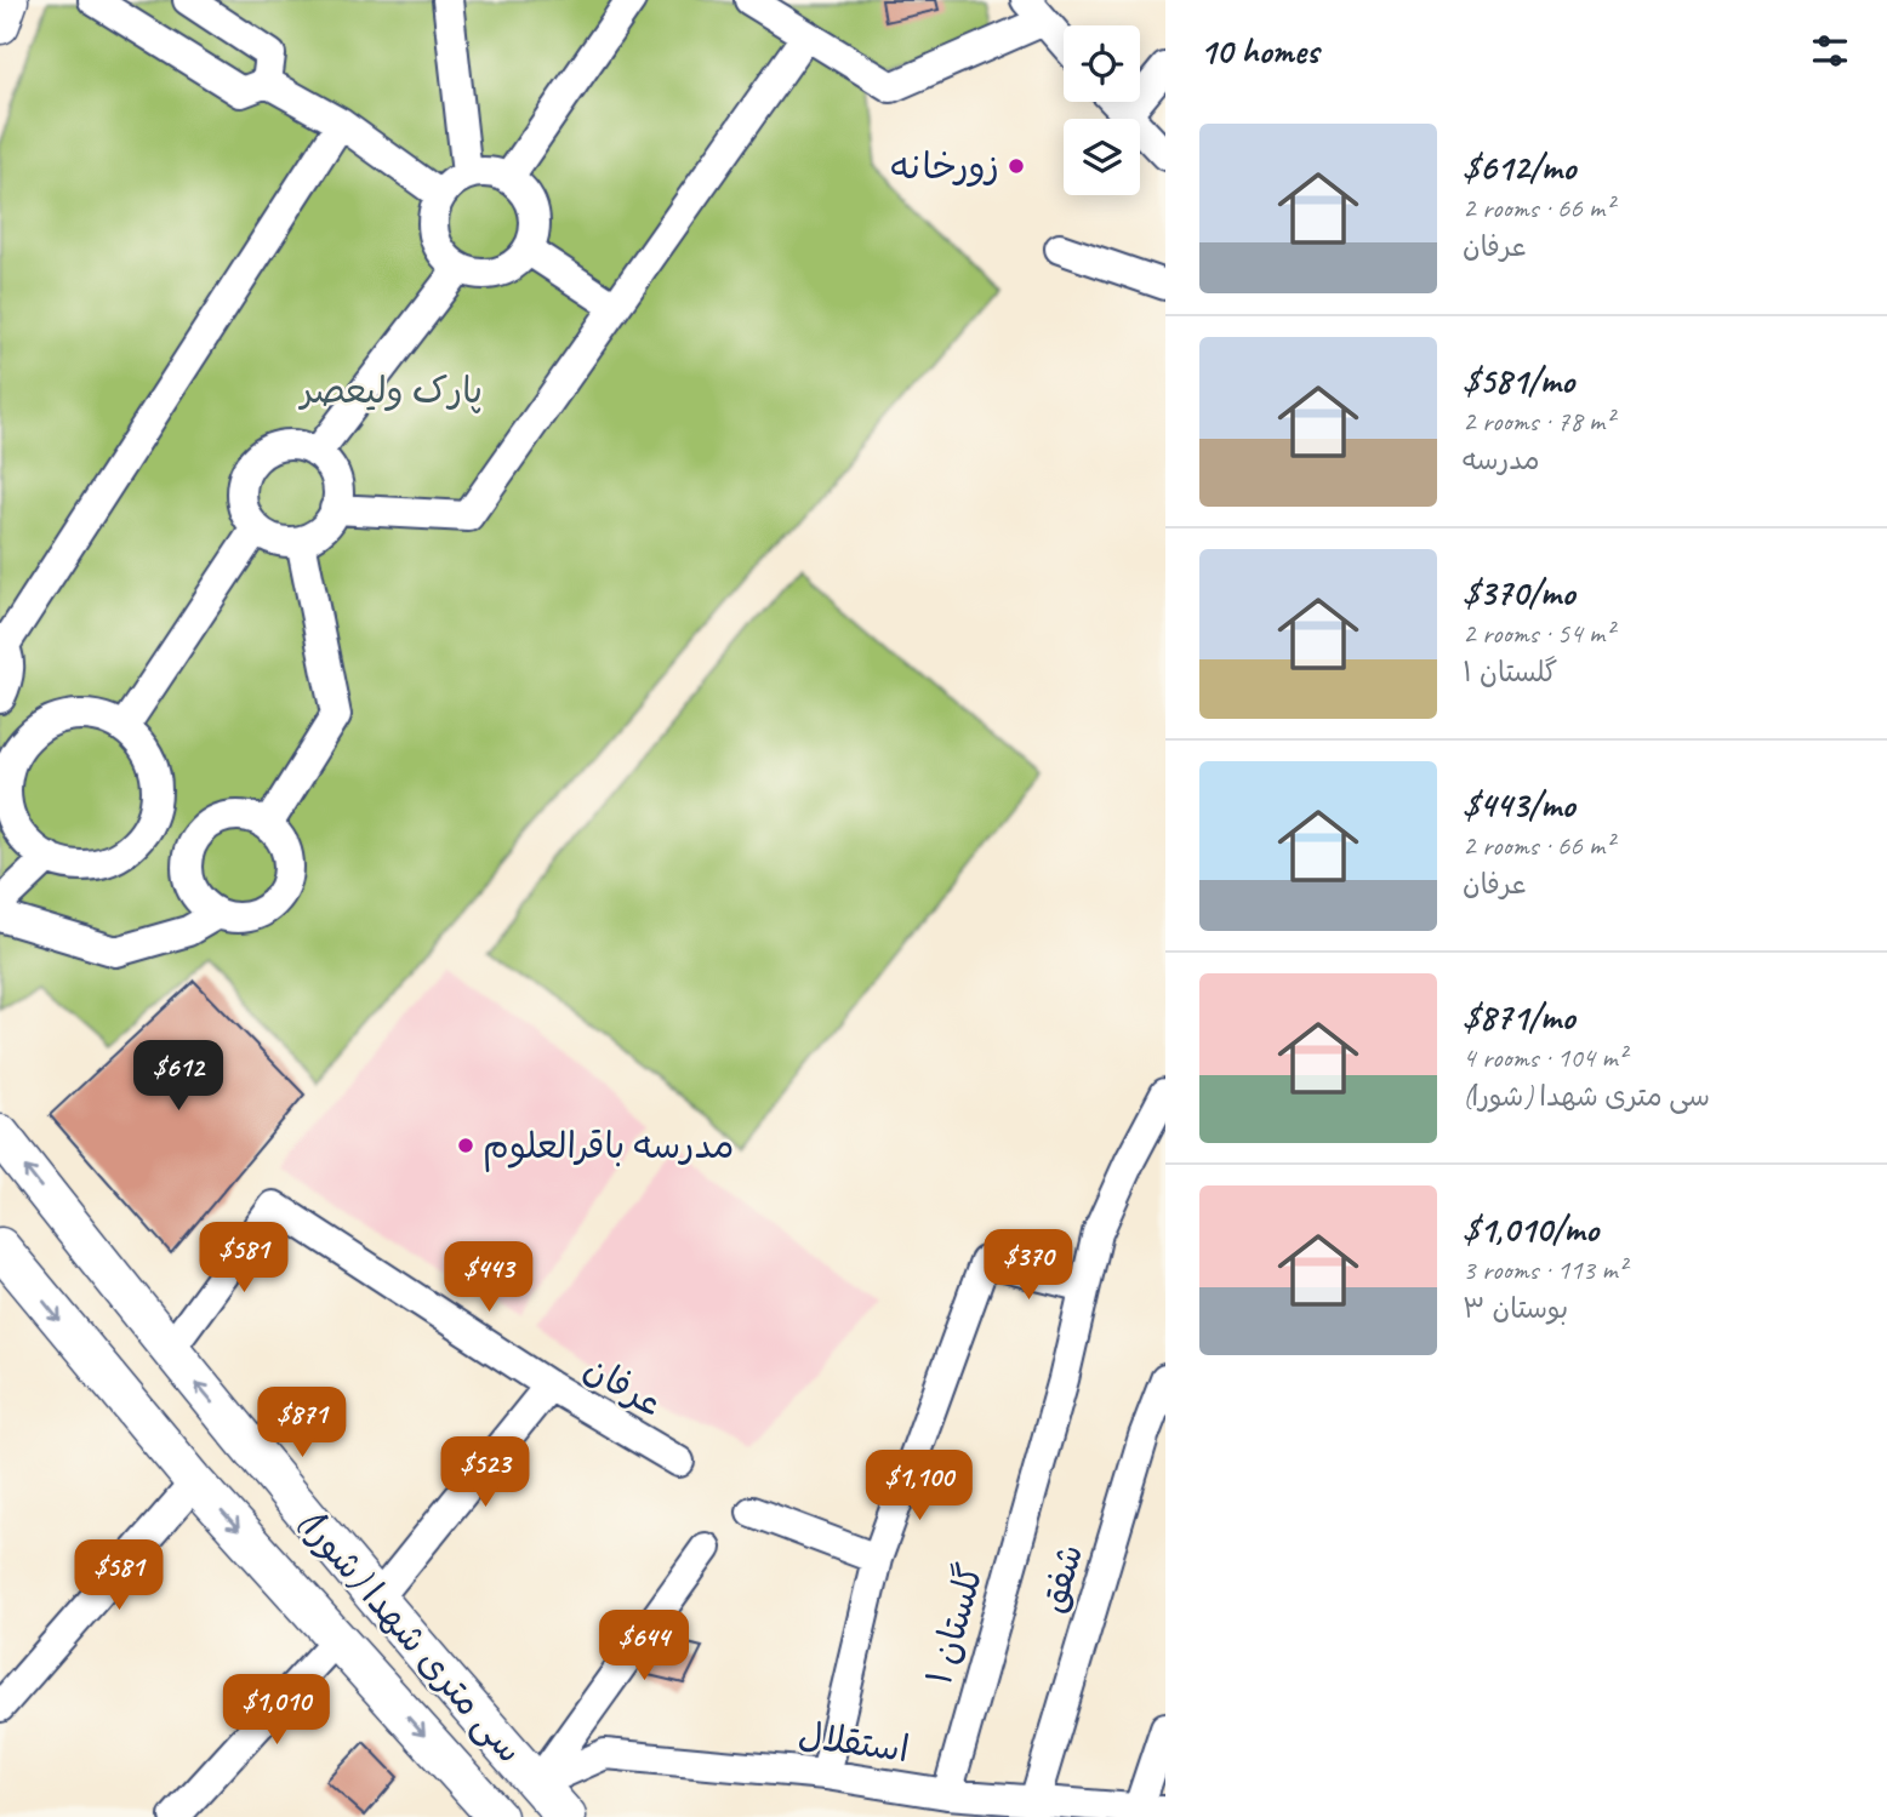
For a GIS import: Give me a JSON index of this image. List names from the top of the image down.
{
  "streets": {
    "main road": ["سی متری شهدا (شورا)"],
    "street": [
      "عرفان",
      "شفق",
      "گلستان ۱",
      "استقلال"
    ]
  },
  "crossings": [
    ["عرفان", "سی متری شهدا (شورا)"],
    ["شفق", "استقلال"],
    ["گلستان ۱", "استقلال"],
    ["سی متری شهدا (شورا)", "استقلال"]
  ],
  "parks": ["پارک ولیعصر"],
  "places": ["زورخانه", "مدرسه باقرالعلوم"],
  "page": {
    "heading": "10 homes",
    "list": [
      {
        "name": "$612/mo",
        "note": "2 rooms · 66 m² · عرفان"
      },
      {
        "name": "$581/mo",
        "note": "2 rooms · 78 m² · مدرسه"
      },
      {
        "name": "$370/mo",
        "note": "2 rooms · 54 m² · گلستان ۱"
      },
      {
        "name": "$443/mo",
        "note": "2 rooms · 66 m² · عرفان"
      },
      {
        "name": "$871/mo",
        "note": "4 rooms · 104 m² · سی متری شهدا (شورا)"
      },
      {
        "name": "$1,010/mo",
        "note": "3 rooms · 113 m² · بوستان ۳"
      }
    ],
    "price": [
      "$612",
      "$581",
      "$370",
      "$443",
      "$871",
      "$523",
      "$1,100",
      "$581",
      "$644",
      "$1,010"
    ]
  }
}
